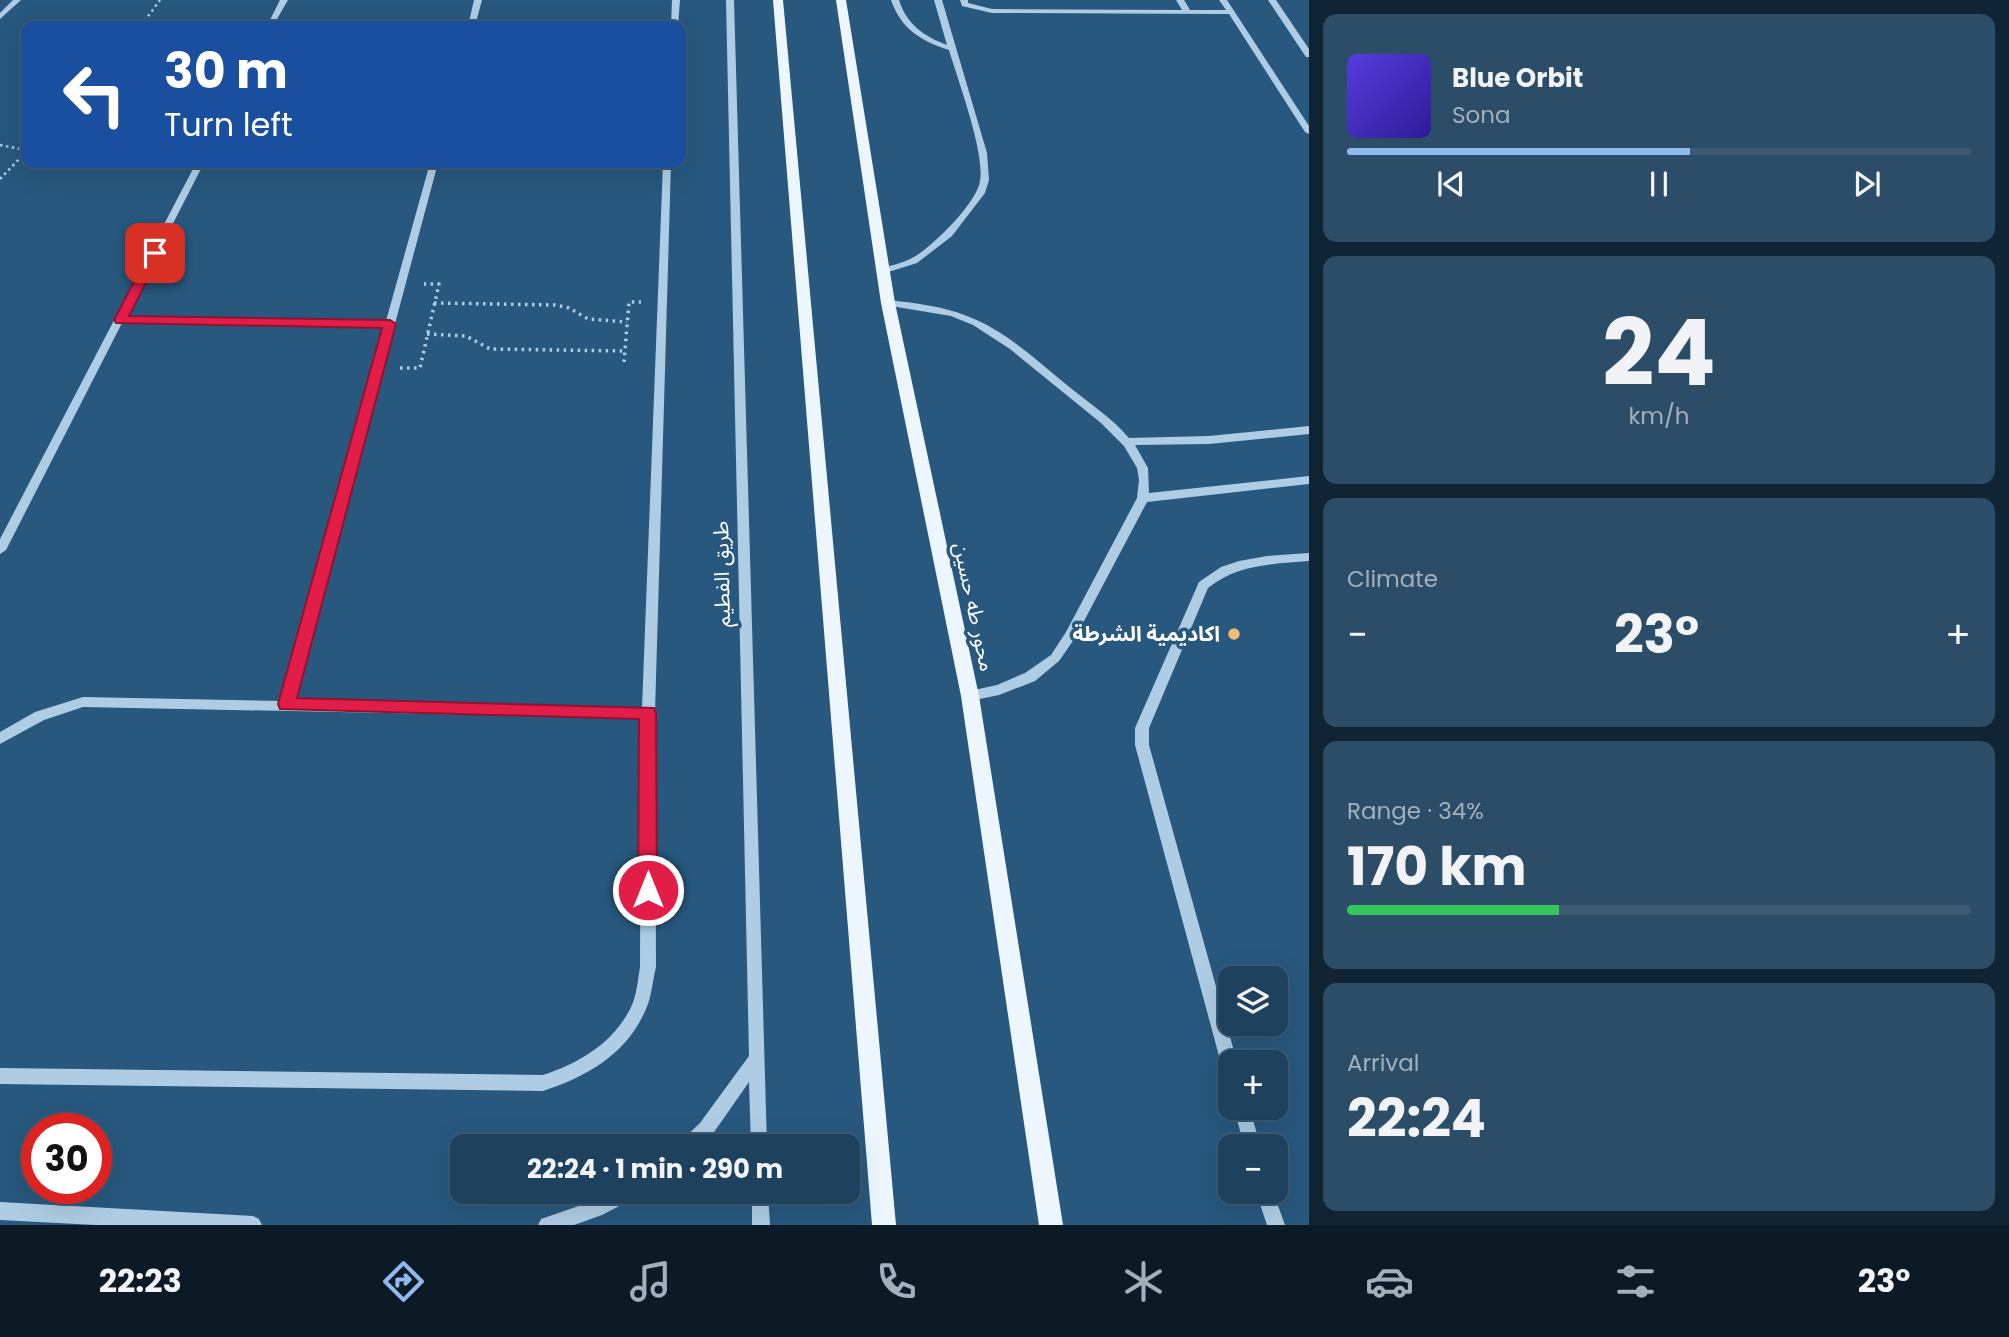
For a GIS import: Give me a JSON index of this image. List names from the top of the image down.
{
  "streets": {
    "main road": ["محور طه حسين"],
    "street": ["طريق الفطيم"]
  },
  "places": ["اكاديمية الشرطة"],
  "page": {
    "turn": ["30 m", "Turn left"],
    "song": ["Blue Orbit", "Sona"],
    "tile": [
      ["24", "km/h"],
      "Climate",
      ["Range · 34%", "170 km"],
      ["Arrival", "22:24"]
    ],
    "heat": ["−", "23°", "+"],
    "map_buttons": ["+", "−"],
    "limit": "30",
    "trip": "22:24 · 1 min · 290 m",
    "tabs": ["22:23", "23°"]
  }
}
